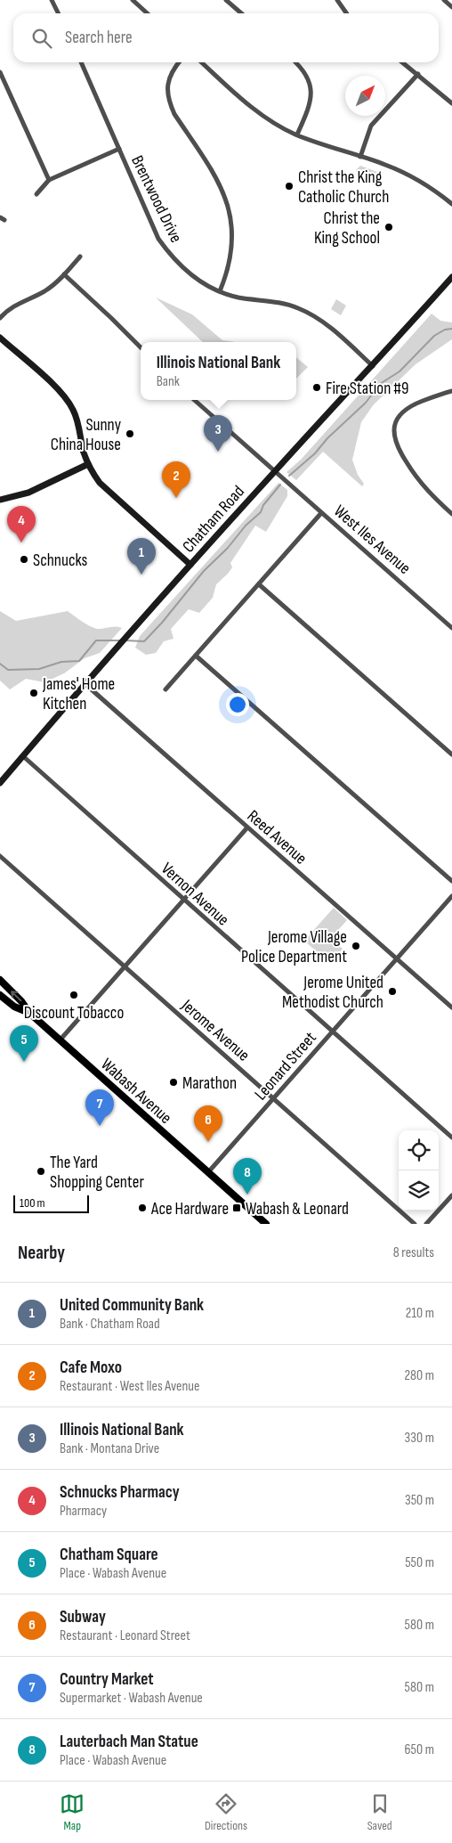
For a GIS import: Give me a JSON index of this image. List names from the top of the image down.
{
  "streets": {
    "main road": ["Chatham Road", "Wabash Avenue"],
    "street": [
      "Brentwood Drive",
      "West Iles Avenue",
      "Reed Avenue",
      "Vernon Avenue",
      "Jerome Avenue",
      "Leonard Street"
    ]
  },
  "crossings": [
    ["Brentwood Drive", "Chatham Road"],
    ["Chatham Road", "West Iles Avenue"],
    ["Chatham Road", "Reed Avenue"],
    ["Chatham Road", "Vernon Avenue"],
    ["Reed Avenue", "Leonard Street"],
    ["Vernon Avenue", "Leonard Street"],
    ["Jerome Avenue", "Leonard Street"],
    ["Leonard Street", "Wabash Avenue"]
  ],
  "places": {
    "other": [
      "Christ the King Catholic Church",
      "Christ the King School",
      "Fire Station #9",
      "Sunny China House",
      "Schnucks",
      "James' Home Kitchen",
      "Jerome Village Police Department",
      "Jerome United Methodist Church",
      "Discount Tobacco",
      "Marathon",
      "The Yard Shopping Center",
      "Ace Hardware"
    ],
    "transit": ["Wabash & Leonard"]
  },
  "scale_bar": "100 m",
  "north": "top right",
  "page": {
    "search": "Search here",
    "popup": ["Illinois National Bank", "Bank"],
    "pins": [
      "3",
      "2",
      "4",
      "1",
      "5",
      "7",
      "6",
      "8"
    ],
    "scale": "100 m",
    "heading": ["Nearby", "8 results"],
    "list": [
      {
        "mark": "1",
        "name": "United Community Bank",
        "note": "Bank · Chatham Road",
        "value": "210 m"
      },
      {
        "mark": "2",
        "name": "Cafe Moxo",
        "note": "Restaurant · West Iles Avenue",
        "value": "280 m"
      },
      {
        "mark": "3",
        "name": "Illinois National Bank",
        "note": "Bank · Montana Drive",
        "value": "330 m"
      },
      {
        "mark": "4",
        "name": "Schnucks Pharmacy",
        "note": "Pharmacy",
        "value": "350 m"
      },
      {
        "mark": "5",
        "name": "Chatham Square",
        "note": "Place · Wabash Avenue",
        "value": "550 m"
      },
      {
        "mark": "6",
        "name": "Subway",
        "note": "Restaurant · Leonard Street",
        "value": "580 m"
      },
      {
        "mark": "7",
        "name": "Country Market",
        "note": "Supermarket · Wabash Avenue",
        "value": "580 m"
      },
      {
        "mark": "8",
        "name": "Lauterbach Man Statue",
        "note": "Place · Wabash Avenue",
        "value": "650 m"
      }
    ],
    "nav": ["Map", "Directions", "Saved"]
  }
}
